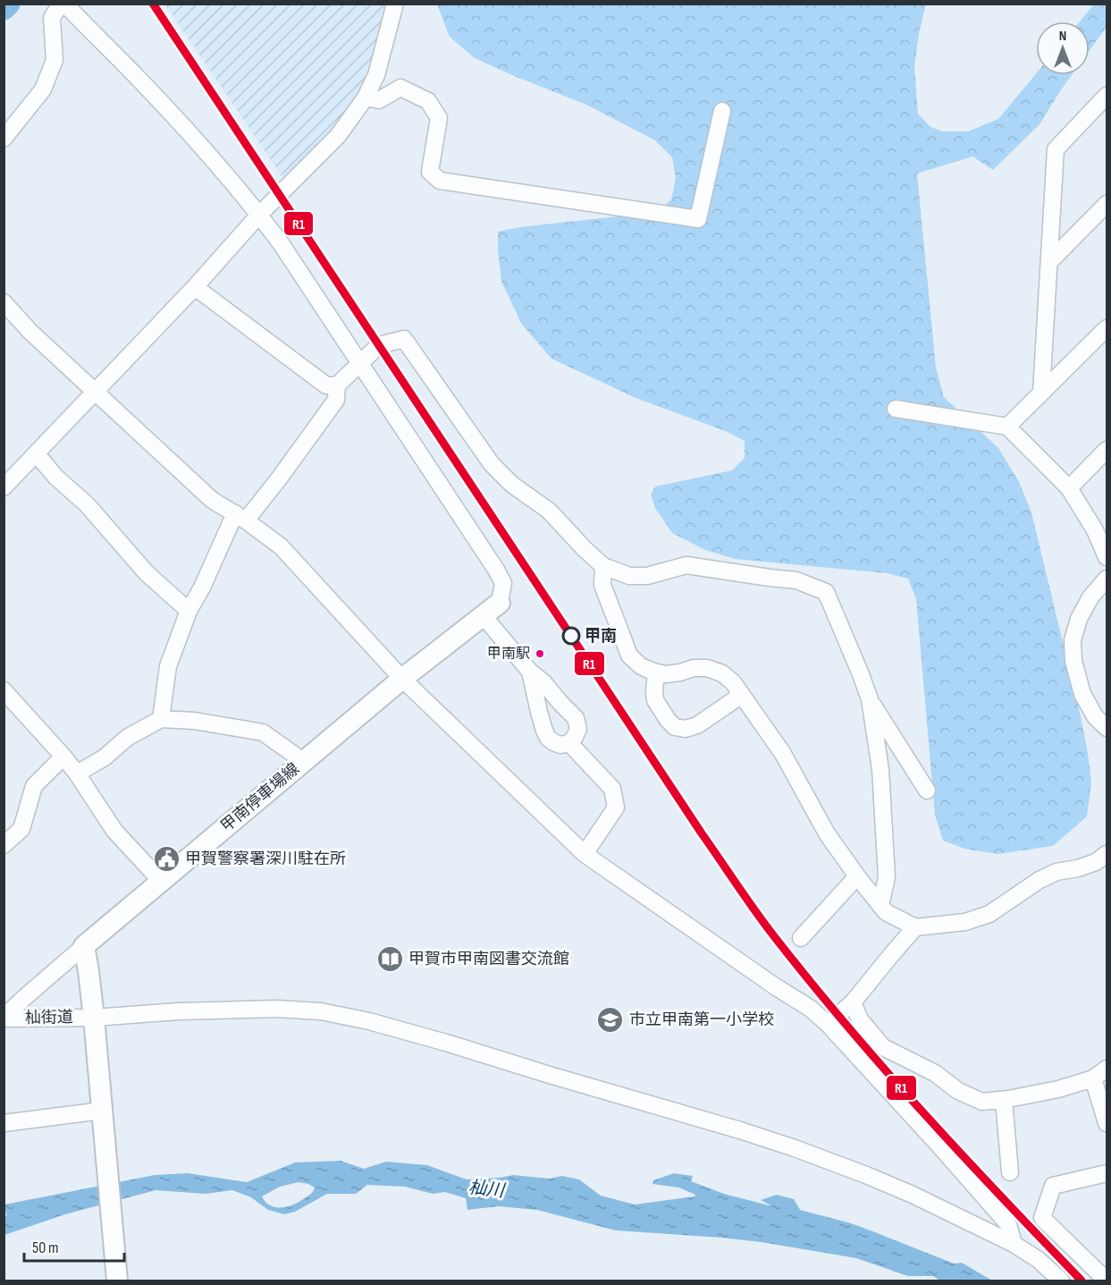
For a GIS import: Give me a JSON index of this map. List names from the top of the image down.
{
  "streets": {
    "main road": ["甲南停車場線"],
    "street": ["杣街道"]
  },
  "water": ["杣川"],
  "places": {
    "other": ["甲南", "甲南駅"],
    "public building": ["甲賀警察署深川駐在所"],
    "library": ["甲賀市甲南図書交流館"],
    "school or university": ["市立甲南第一小学校"]
  },
  "lines": ["transit line R1"],
  "scale_bar": "50 m",
  "north": "top"
}
